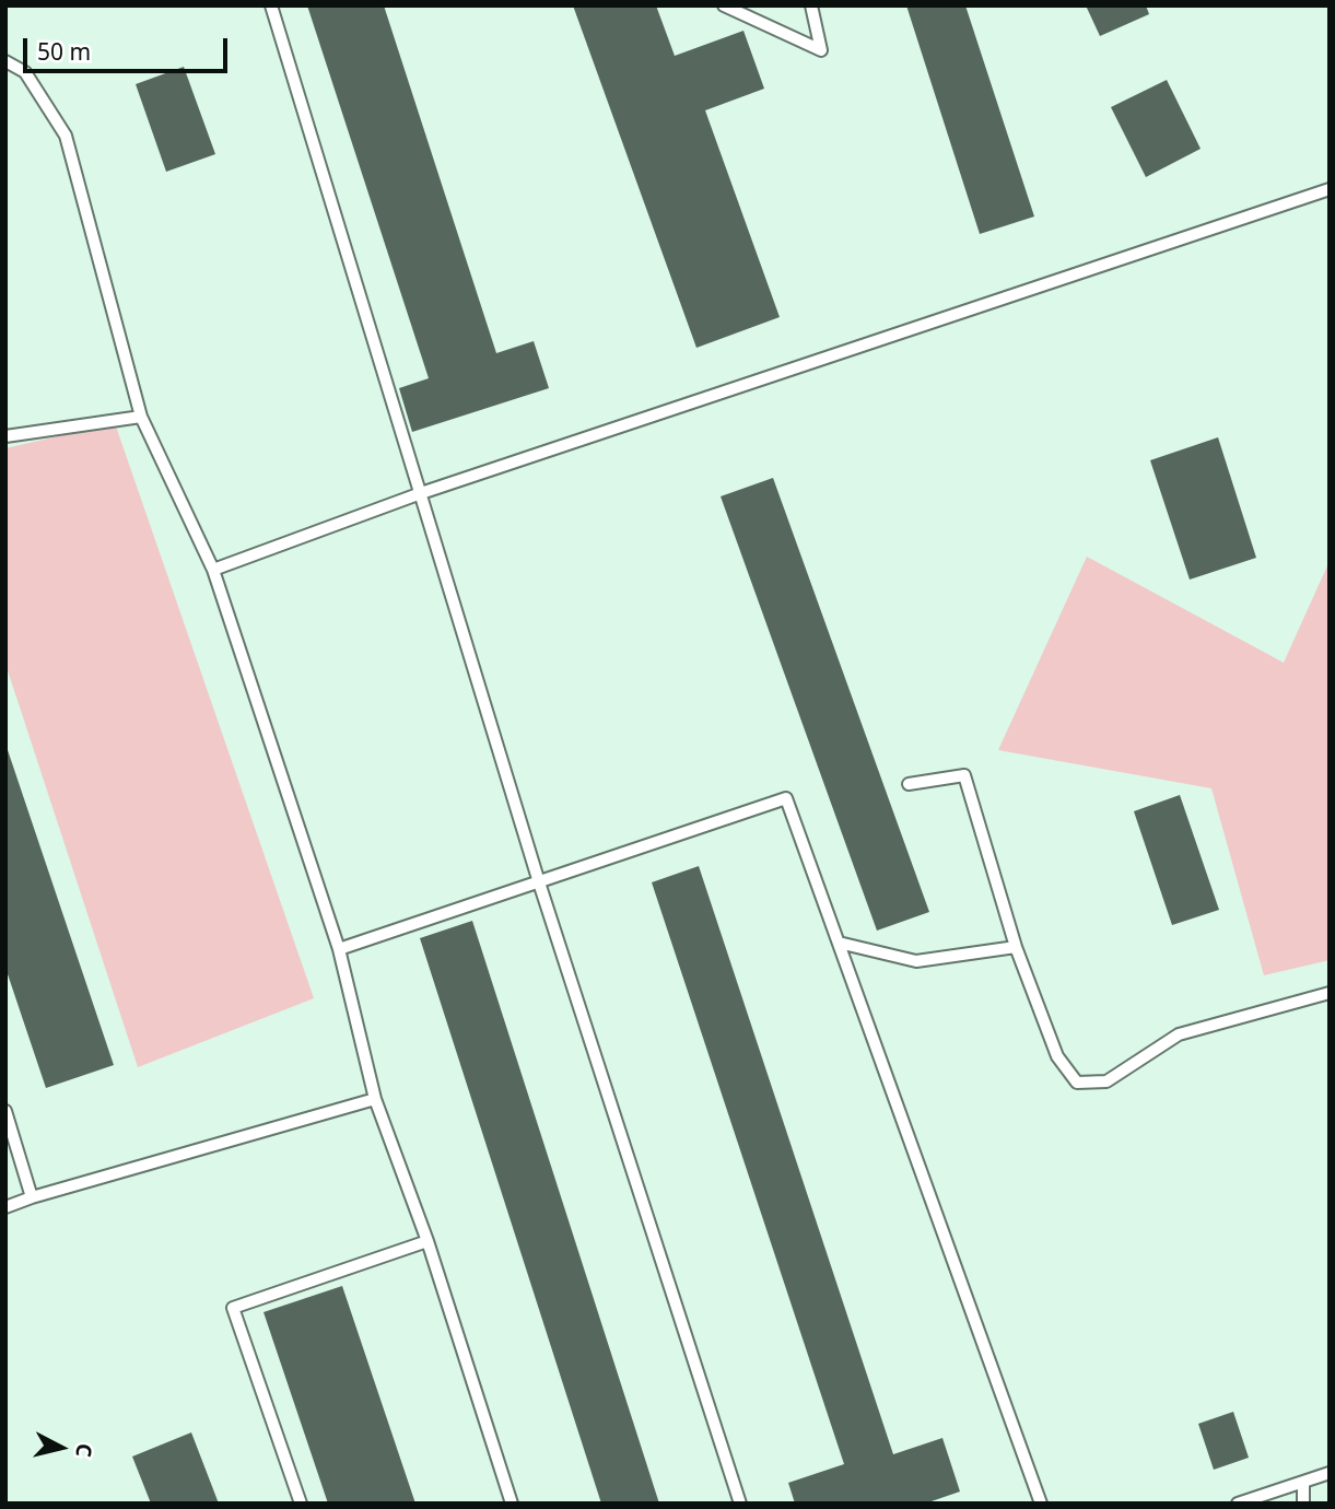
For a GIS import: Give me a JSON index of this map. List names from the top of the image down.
{
  "scale_bar": "50 m",
  "north": "right"
}
